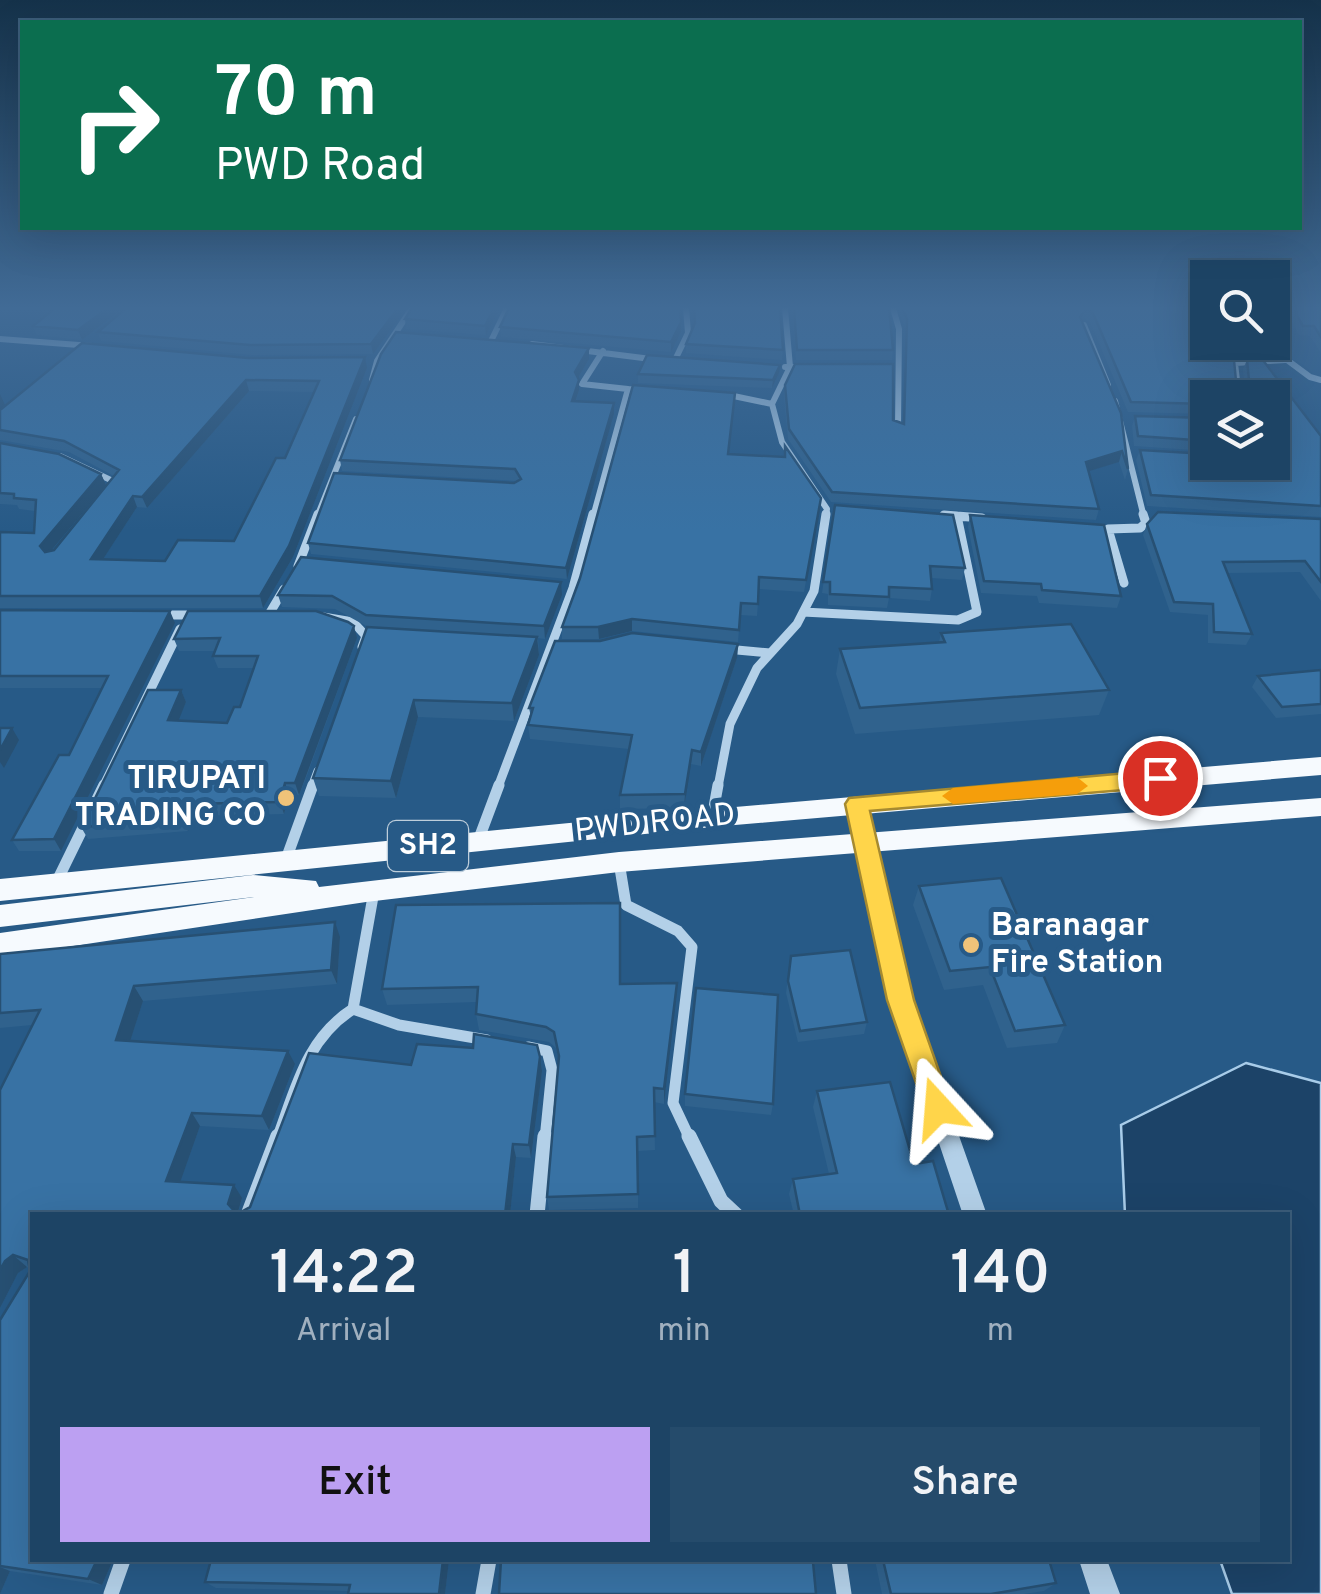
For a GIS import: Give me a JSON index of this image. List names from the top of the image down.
{
  "streets": {
    "main road": ["PWD ROAD", "SH2"]
  },
  "places": ["TIRUPATI TRADING CO", "Baranagar Fire Station"],
  "page": {
    "turn": ["70 m", "PWD Road"],
    "eta": [
      "14:22",
      "Arrival",
      "1",
      "min",
      "140",
      "m"
    ],
    "buttons": ["Exit", "Share"]
  }
}
